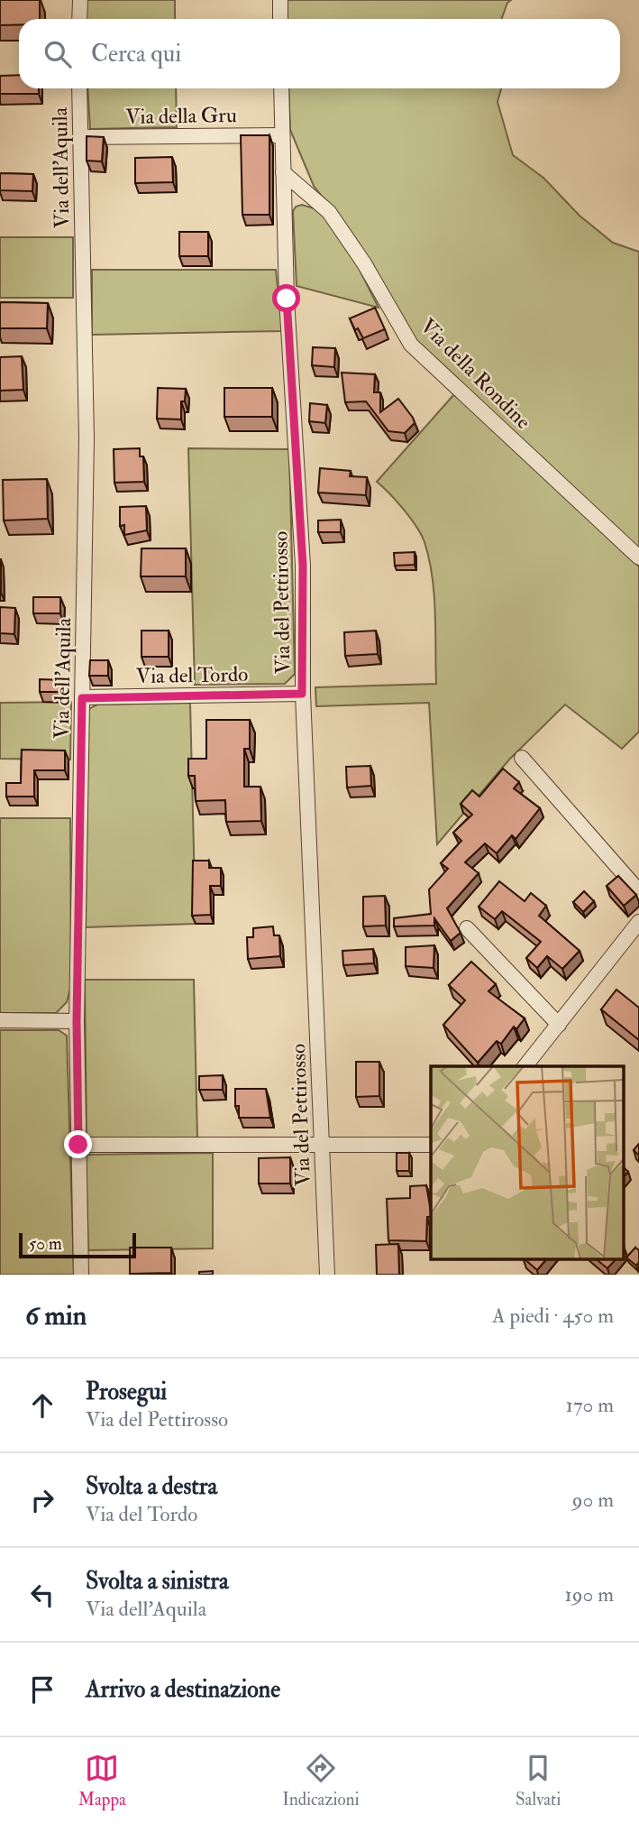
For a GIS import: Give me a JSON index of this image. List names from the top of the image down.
{
  "streets": {
    "street": [
      "Via della Gru",
      "Via dell'Aquila",
      "Via della Rondine",
      "Via del Pettirosso",
      "Via del Tordo"
    ]
  },
  "crossings": [
    ["Via della Gru", "Via dell'Aquila"],
    ["Via della Gru", "Via del Pettirosso"],
    ["Via dell'Aquila", "Via del Tordo"],
    ["Via della Rondine", "Via del Pettirosso"],
    ["Via del Pettirosso", "Via del Tordo"]
  ],
  "scale_bar": "50 m",
  "page": {
    "search": "Cerca qui",
    "scale": "50 m",
    "heading": ["6 min", "A piedi · 450 m"],
    "list": [
      ["Prosegui", "Via del Pettirosso", "170 m"],
      ["Svolta a destra", "Via del Tordo", "90 m"],
      ["Svolta a sinistra", "Via dell'Aquila", "190 m"],
      "Arrivo a destinazione"
    ],
    "nav": ["Mappa", "Indicazioni", "Salvati"]
  }
}
